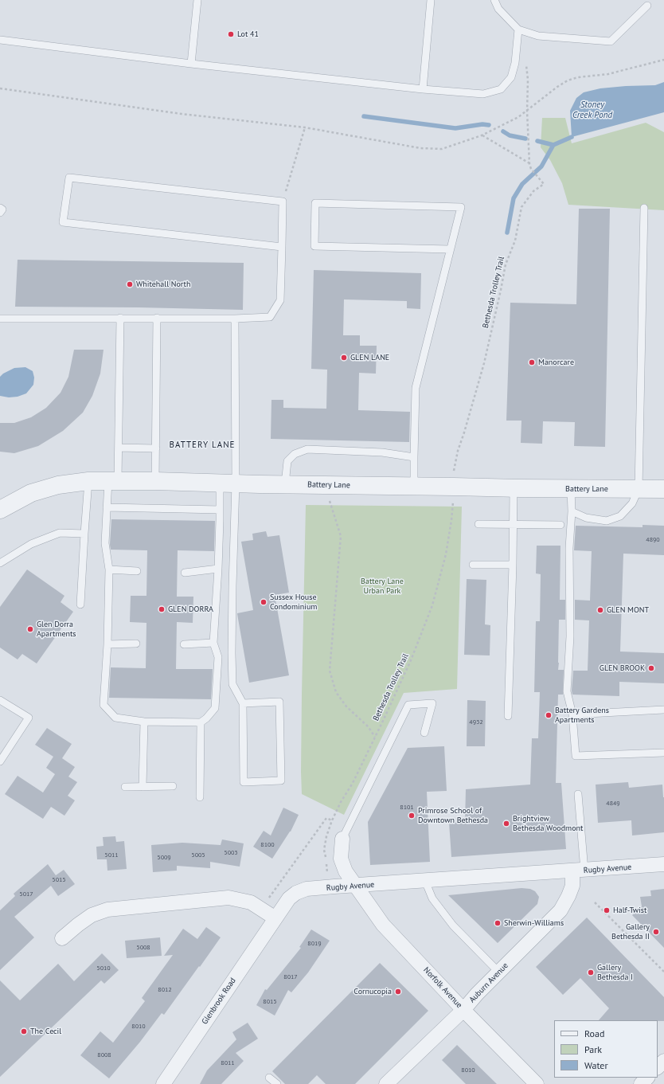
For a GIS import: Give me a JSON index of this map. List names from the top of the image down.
{
  "streets": {
    "street": [
      "Battery Lane",
      "Rugby Avenue",
      "Auburn Avenue",
      "Norfolk Avenue",
      "Glenbrook Road"
    ],
    "path": ["Bethesda Trolley Trail"]
  },
  "crossings": [
    ["Rugby Avenue", "Auburn Avenue"],
    ["Rugby Avenue", "Norfolk Avenue"],
    ["Rugby Avenue", "Glenbrook Road"],
    ["Auburn Avenue", "Norfolk Avenue"]
  ],
  "districts": ["BATTERY LANE"],
  "water": ["Stoney Creek Pond"],
  "parks": ["Battery Lane Urban Park"],
  "places": [
    "Lot 41",
    "Whitehall North",
    "GLEN LANE",
    "Manorcare",
    "Sussex House Condominium",
    "GLEN DORRA",
    "GLEN MONT",
    "Glen Dorra Apartments",
    "GLEN BROOK",
    "Battery Gardens Apartments",
    "Primrose School of Downtown Bethesda",
    "Brightview Bethesda Woodmont",
    "Half-Twist",
    "Sherwin-Williams",
    "Gallery Bethesda II",
    "Gallery Bethesda I",
    "Cornucopia",
    "The Cecil"
  ],
  "house_numbers": [
    "4890",
    "4932",
    "4849",
    "8101",
    "8100",
    "5003",
    "5011",
    "5005",
    "5009",
    "5015",
    "5017",
    "8019",
    "5008",
    "5010",
    "8017",
    "8012",
    "8015",
    "8010",
    "8008",
    "8011",
    "8010"
  ],
  "legend": ["Road", "Park", "Water"]
}
